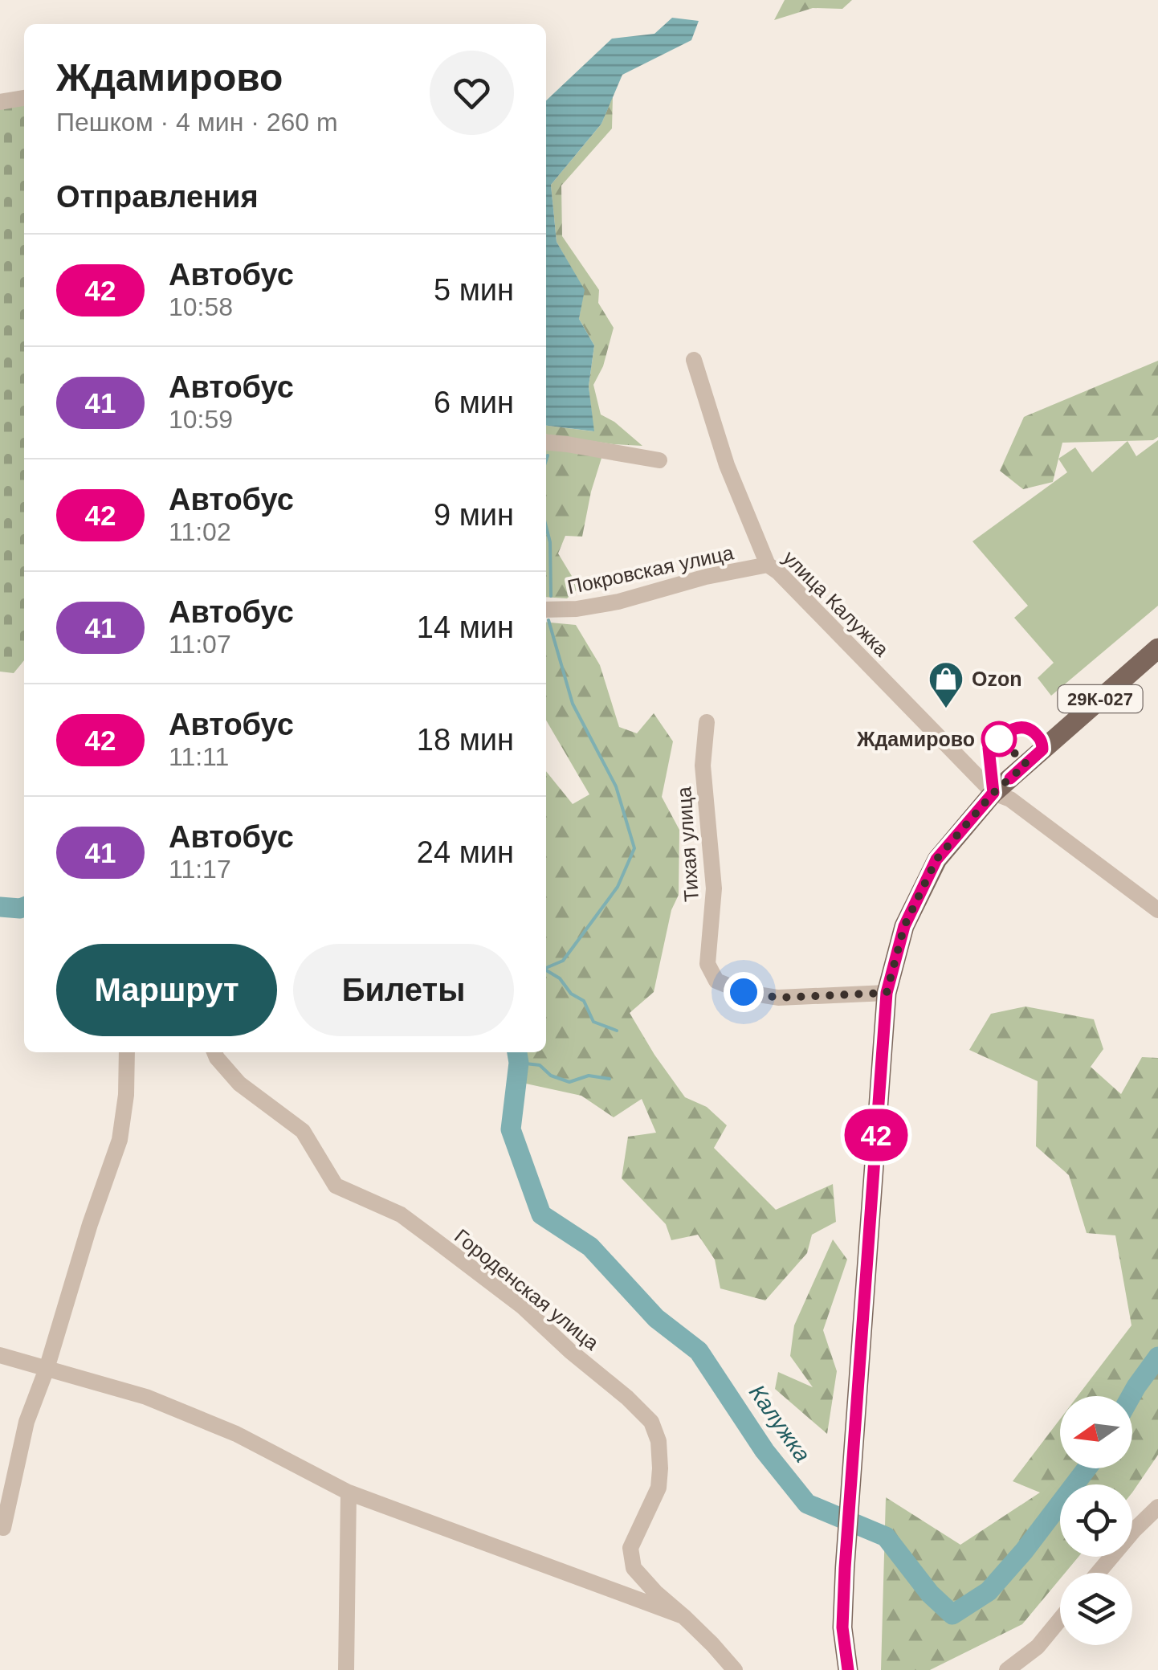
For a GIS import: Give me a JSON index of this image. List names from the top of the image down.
{
  "streets": {
    "main road": ["29К-027"],
    "street": [
      "Покровская улица",
      "улица Калужка",
      "Тихая улица",
      "Городенская улица"
    ]
  },
  "crossings": [
    ["Покровская улица", "улица Калужка"],
    ["улица Калужка", "29К-027"]
  ],
  "water": ["Калужка"],
  "places": {
    "shop": ["Ozon"],
    "other": ["Ждамирово"]
  },
  "lines": ["bus line 42"],
  "north": "left",
  "page": {
    "on_map": "42",
    "heading": [
      ["Ждамирово", "Пешком · 4 мин · 260 m"],
      "Отправления"
    ],
    "list": [
      {
        "mark": "42",
        "name": "Автобус",
        "note": "10:58",
        "value": "5 мин"
      },
      {
        "mark": "41",
        "name": "Автобус",
        "note": "10:59",
        "value": "6 мин"
      },
      {
        "mark": "42",
        "name": "Автобус",
        "note": "11:02",
        "value": "9 мин"
      },
      {
        "mark": "41",
        "name": "Автобус",
        "note": "11:07",
        "value": "14 мин"
      },
      {
        "mark": "42",
        "name": "Автобус",
        "note": "11:11",
        "value": "18 мин"
      },
      {
        "mark": "41",
        "name": "Автобус",
        "note": "11:17",
        "value": "24 мин"
      }
    ],
    "buttons": ["Маршрут", "Билеты"]
  }
}
